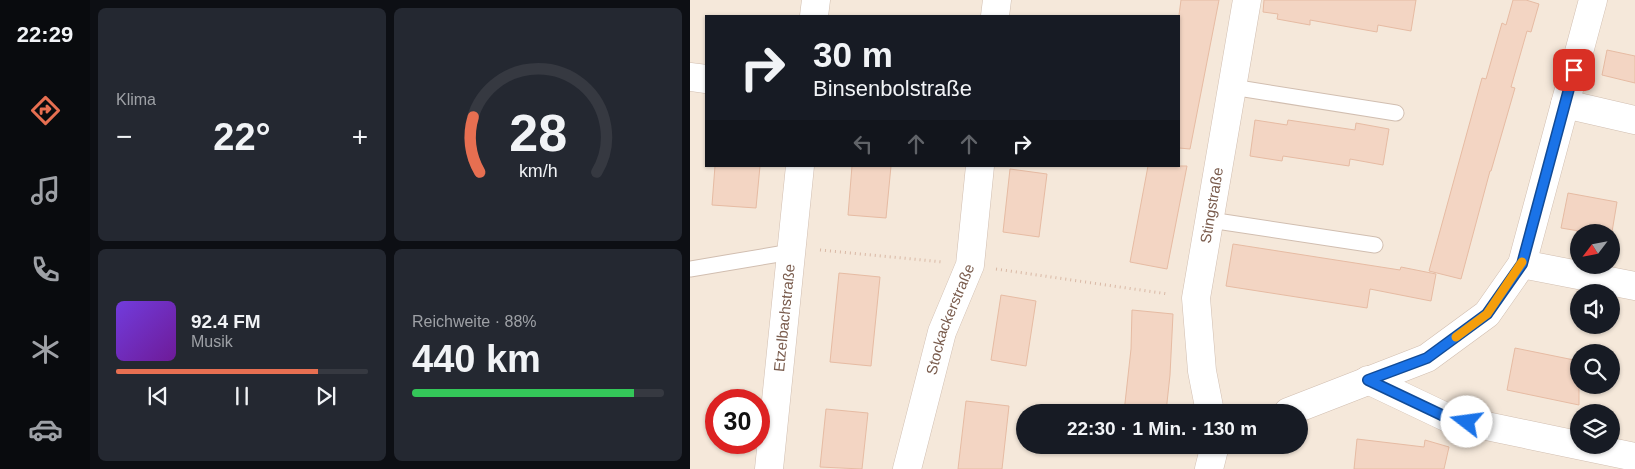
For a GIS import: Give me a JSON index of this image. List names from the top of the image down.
{
  "streets": {
    "street": ["Stingstraße", "Etzelbachstraße", "Stockackerstraße"]
  },
  "north": "bottom left",
  "page": {
    "tabs": "22:29",
    "tile": [
      "Klima",
      ["Reichweite · 88%", "440 km"]
    ],
    "turn": ["30 m", "Binsenbolstraße"],
    "heat": ["−", "22°", "+"],
    "song": ["92.4 FM", "Musik"],
    "limit": "30",
    "trip": "22:30 · 1 Min. · 130 m",
    "gauge": ["28", "km/h"]
  }
}
